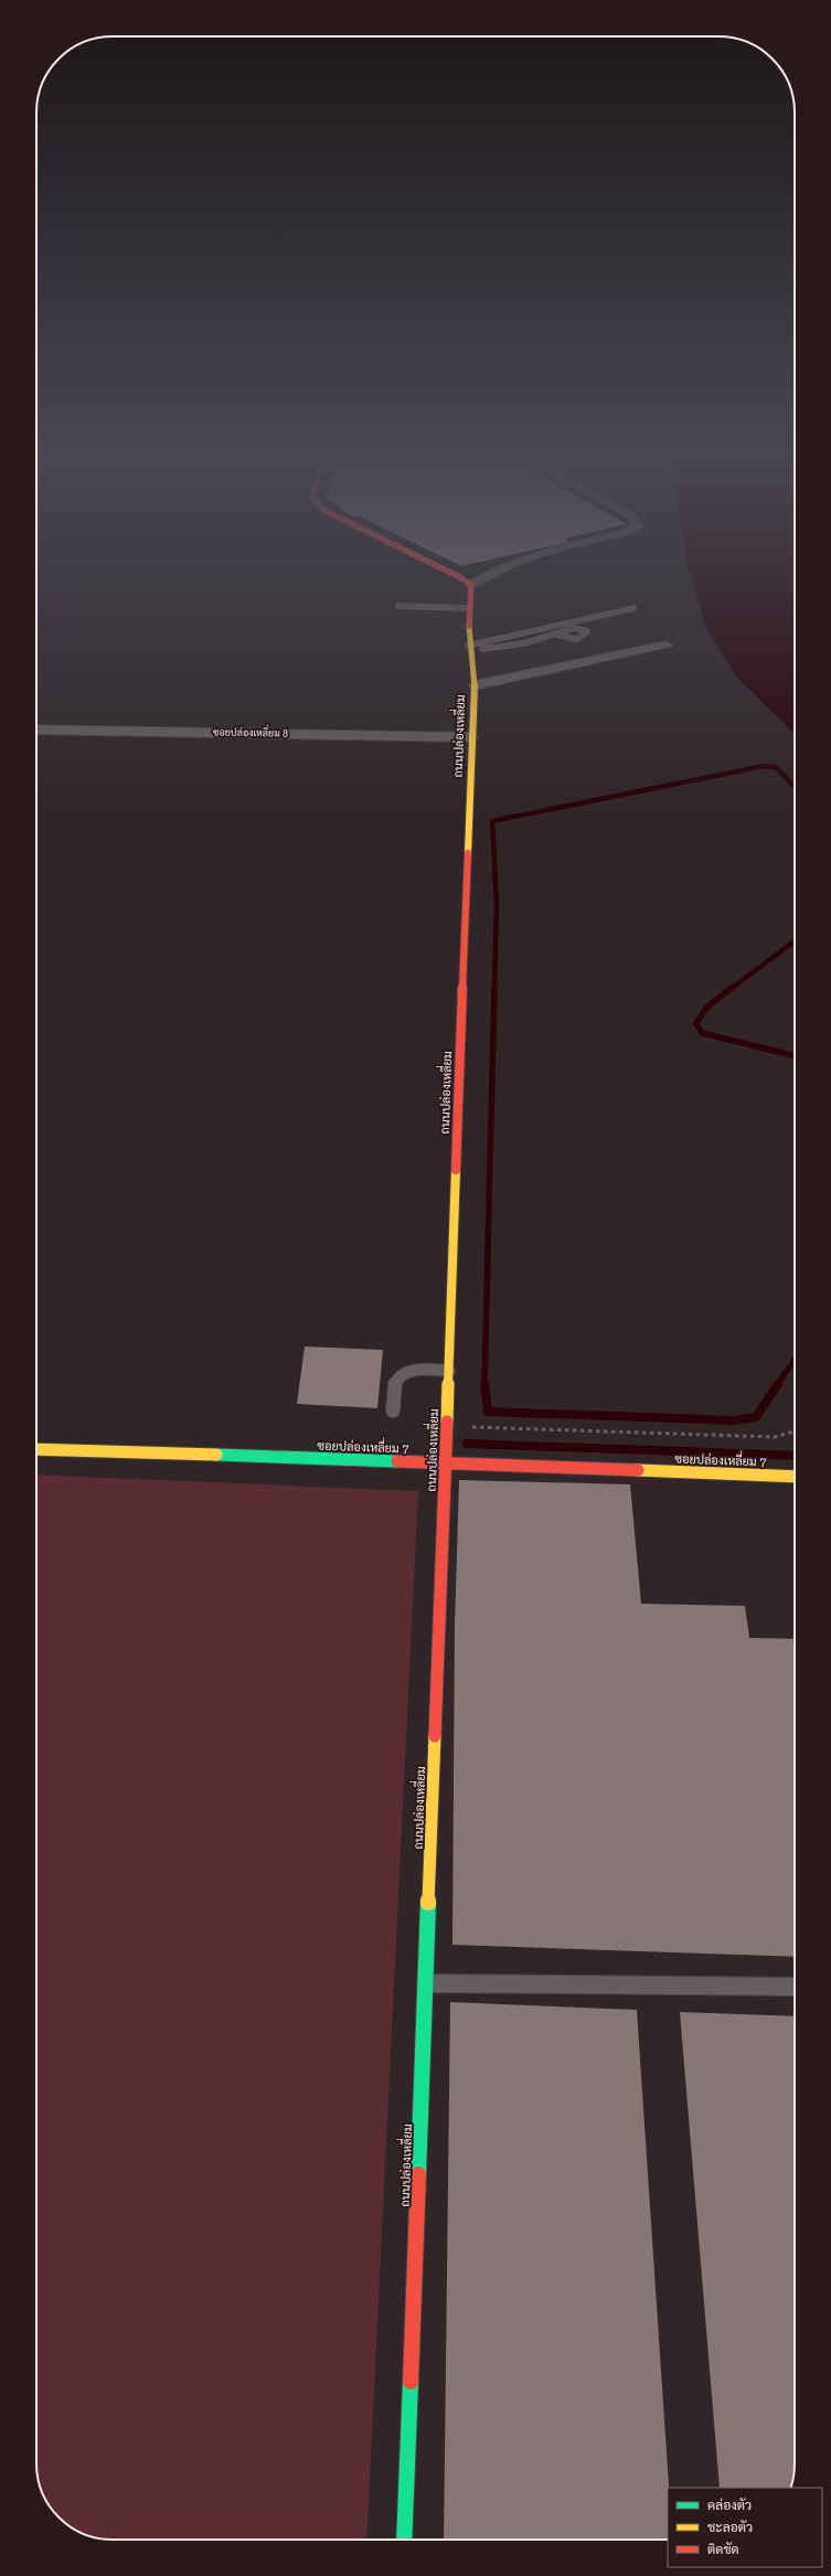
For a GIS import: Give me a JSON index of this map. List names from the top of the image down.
{
  "streets": {
    "street": ["ซอยปล่องเหลี่ยม 8", "ถนนปล่องเหลี่ยม", "ซอยปล่องเหลี่ยม 7"]
  },
  "crossings": [
    ["ซอยปล่องเหลี่ยม 8", "ถนนปล่องเหลี่ยม"],
    ["ถนนปล่องเหลี่ยม", "ซอยปล่องเหลี่ยม 7"]
  ],
  "legend": ["คล่องตัว", "ชะลอตัว", "ติดขัด"]
}
